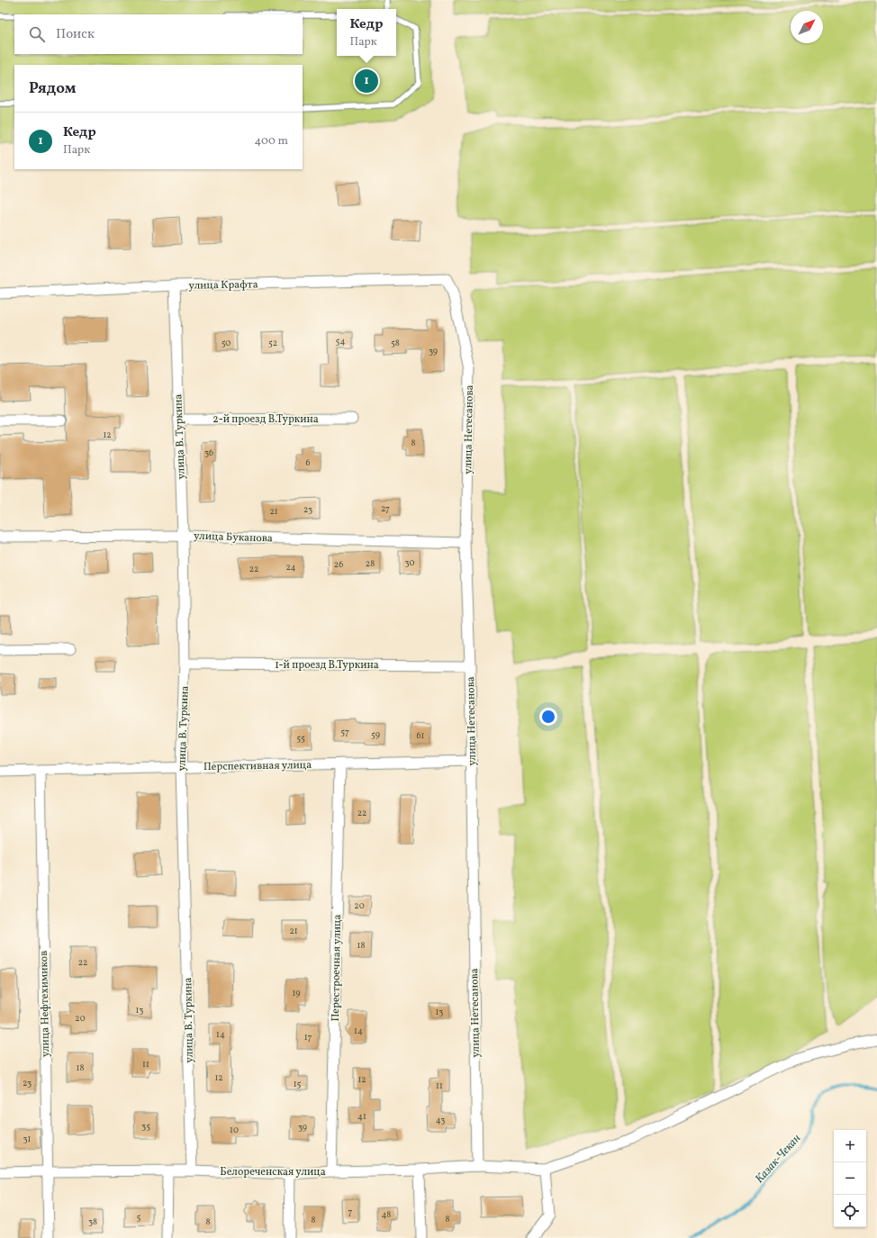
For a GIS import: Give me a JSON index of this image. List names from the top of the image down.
{
  "streets": {
    "street": [
      "улица Крафта",
      "2-й проезд В.Туркина",
      "улица Нетесанова",
      "улица В. Туркина",
      "улица Буканова",
      "1-й проезд В.Туркина",
      "Перспективная улица",
      "Перестроечная улица",
      "улица Нефтехимиков",
      "Белореченская улица"
    ]
  },
  "crossings": [
    ["улица Крафта", "улица Нетесанова"],
    ["улица Крафта", "улица В. Туркина"],
    ["2-й проезд В.Туркина", "улица В. Туркина"],
    ["улица Нетесанова", "улица Буканова"],
    ["улица Нетесанова", "1-й проезд В.Туркина"],
    ["улица Нетесанова", "Перспективная улица"],
    ["улица Нетесанова", "Белореченская улица"],
    ["улица В. Туркина", "улица Буканова"],
    ["улица В. Туркина", "1-й проезд В.Туркина"],
    ["улица В. Туркина", "Перспективная улица"],
    ["улица В. Туркина", "Белореченская улица"],
    ["Перспективная улица", "Перестроечная улица"],
    ["Перспективная улица", "улица Нефтехимиков"],
    ["Перестроечная улица", "Белореченская улица"],
    ["улица Нефтехимиков", "Белореченская улица"]
  ],
  "water": ["Казак-Чекан"],
  "house_numbers": [
    "54",
    "50",
    "52",
    "58",
    "39",
    "12",
    "8",
    "36",
    "6",
    "27",
    "23",
    "21",
    "30",
    "28",
    "26",
    "24",
    "22",
    "57",
    "59",
    "61",
    "55",
    "22",
    "20",
    "21",
    "18",
    "22",
    "19",
    "13",
    "13",
    "20",
    "14",
    "14",
    "17",
    "11",
    "18",
    "12",
    "12",
    "23",
    "15",
    "11",
    "41",
    "43",
    "35",
    "39",
    "10",
    "31",
    "7",
    "48",
    "5",
    "8",
    "8",
    "38",
    "8"
  ],
  "north": "top right",
  "page": {
    "popup": ["Кедр", "Парк"],
    "search": "Поиск",
    "heading": "Рядом",
    "pins": "1",
    "list": [
      {
        "mark": "1",
        "name": "Кедр",
        "note": "Парк",
        "value": "400 m"
      }
    ],
    "map_buttons": ["+", "−"]
  }
}
